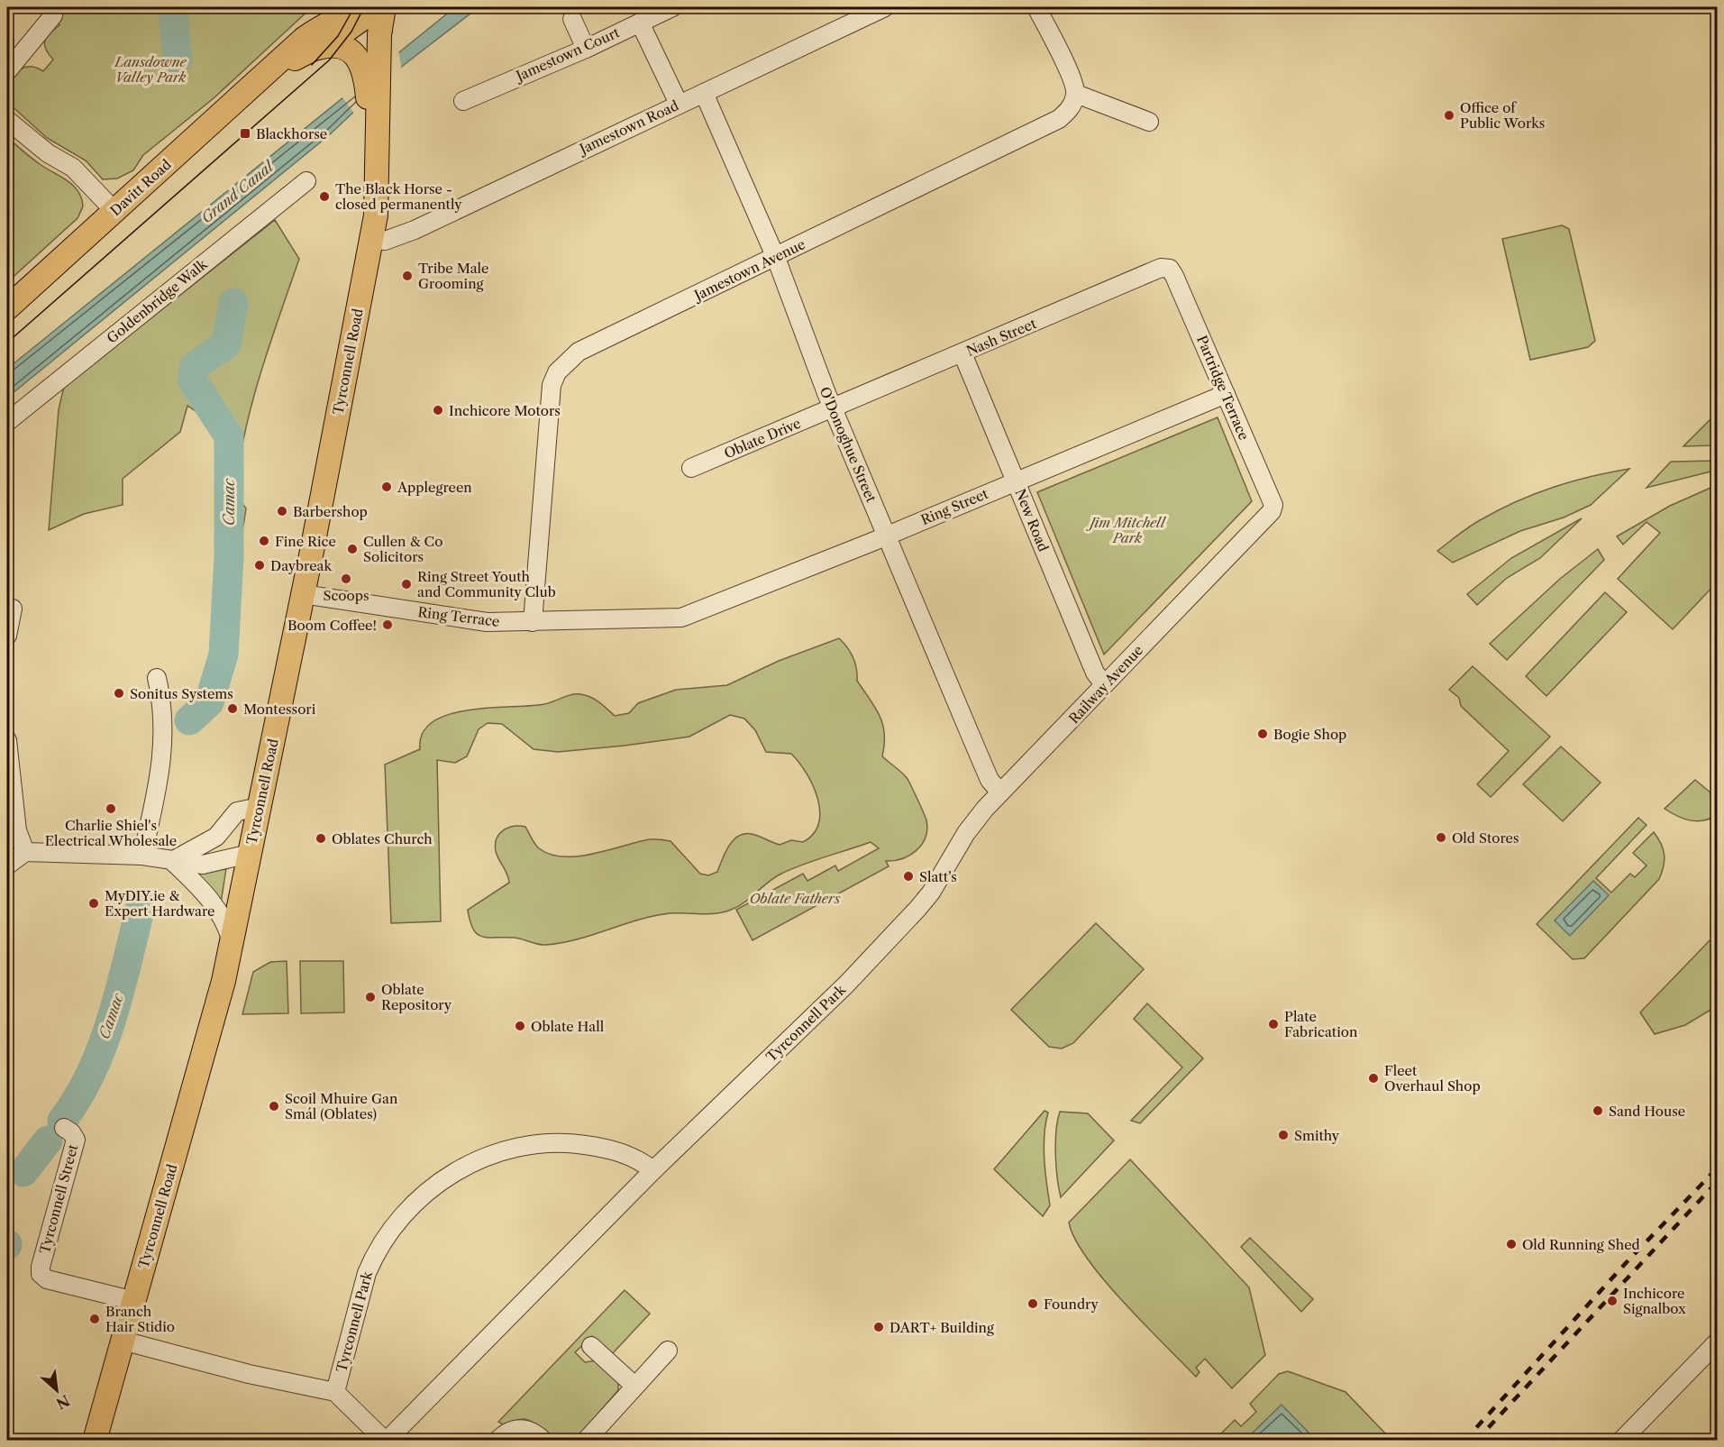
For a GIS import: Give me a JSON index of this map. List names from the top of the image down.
{
  "streets": {
    "main road": ["Davitt Road", "Tyrconnell Road"],
    "street": [
      "Jamestown Court",
      "Jamestown Road",
      "Jamestown Avenue",
      "Goldenbridge Walk",
      "Nash Street",
      "Partridge Terrace",
      "Oblate Drive",
      "O'Donoghue Street",
      "Ring Street",
      "New Road",
      "Ring Terrace",
      "Railway Avenue",
      "Tyrconnell Park",
      "Tyrconnell Street"
    ]
  },
  "crossings": [
    ["Jamestown Road", "Tyrconnell Road"],
    ["Jamestown Road", "O'Donoghue Street"],
    ["Davitt Road", "Tyrconnell Road"],
    ["Jamestown Avenue", "O'Donoghue Street"],
    ["Jamestown Avenue", "Ring Terrace"],
    ["Nash Street", "Partridge Terrace"],
    ["Nash Street", "Oblate Drive"],
    ["Nash Street", "O'Donoghue Street"],
    ["Nash Street", "New Road"],
    ["Tyrconnell Road", "Ring Terrace"],
    ["Tyrconnell Road", "Tyrconnell Street"],
    ["Partridge Terrace", "Ring Street"],
    ["Partridge Terrace", "Railway Avenue"],
    ["Oblate Drive", "O'Donoghue Street"],
    ["O'Donoghue Street", "Ring Street"],
    ["O'Donoghue Street", "Railway Avenue"],
    ["Ring Street", "New Road"],
    ["Ring Street", "Ring Terrace"],
    ["New Road", "Railway Avenue"],
    ["Railway Avenue", "Tyrconnell Park"]
  ],
  "water": ["Grand Canal", "Camac"],
  "parks": ["Lansdowne Valley Park", "Jim Mitchell Park", "Oblate Fathers"],
  "places": {
    "other": [
      "Office of Public Works",
      "The Black Horse - closed permanently",
      "Tribe Male Grooming",
      "Inchicore Motors",
      "Applegreen",
      "Barbershop",
      "Fine Rice",
      "Cullen & Co Solicitors",
      "Daybreak",
      "Scoops",
      "Ring Street Youth and Community Club",
      "Boom Coffee!",
      "Sonitus Systems",
      "Montessori",
      "Bogie Shop",
      "Charlie Shiel's Electrical Wholesale",
      "Old Stores",
      "Oblates Church",
      "Slatt’s",
      "MyDIY.ie & Expert Hardware",
      "Oblate Repository",
      "Plate Fabrication",
      "Oblate Hall",
      "Fleet Overhaul Shop",
      "Scoil Mhuire Gan Smál (Oblates)",
      "Sand House",
      "Smithy",
      "Old Running Shed",
      "Inchicore Signalbox",
      "Foundry",
      "Branch Hair Stidio",
      "DART+ Building"
    ],
    "transit": ["Blackhorse"]
  },
  "north": "bottom right"
}
